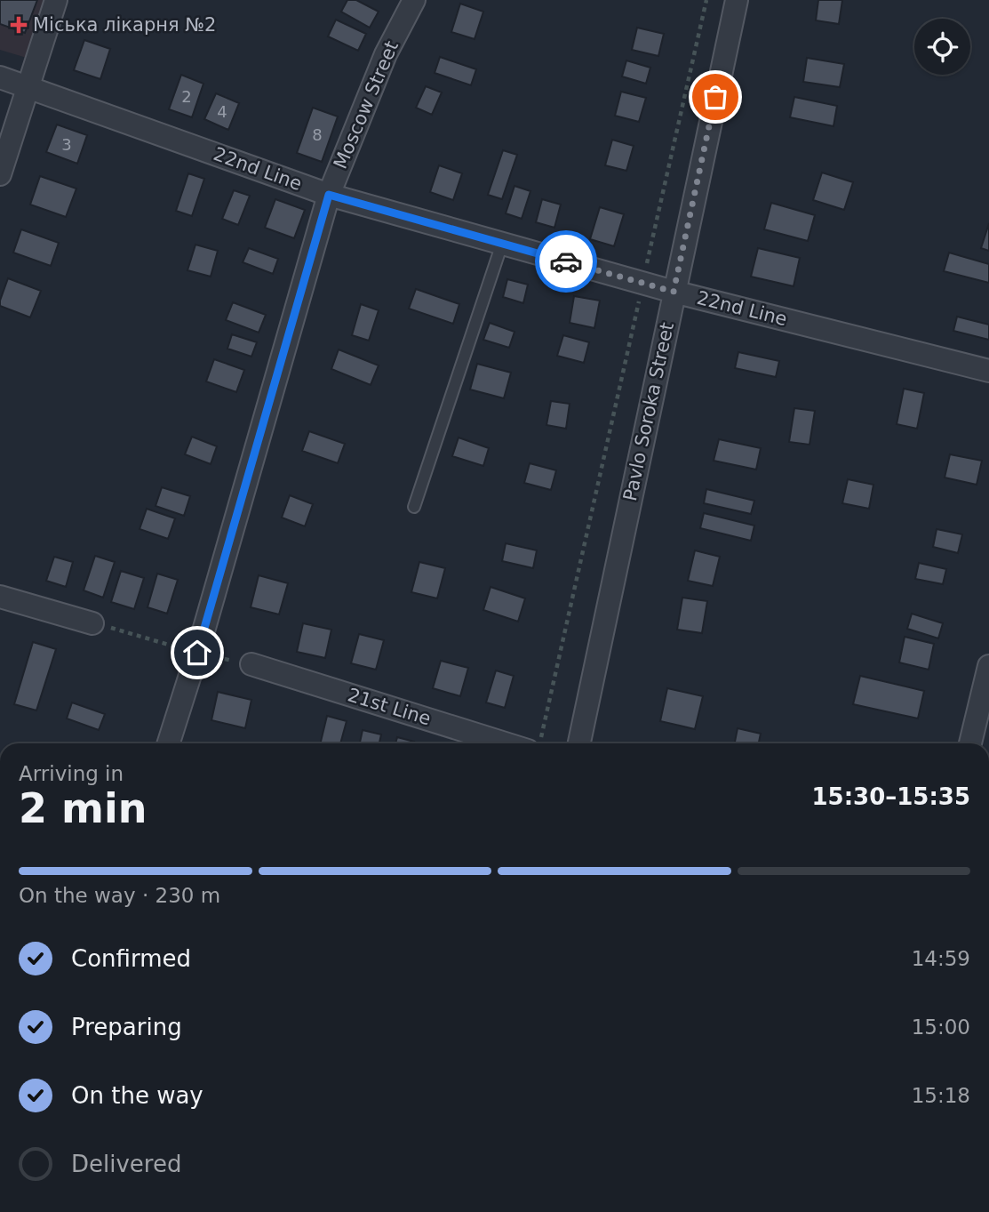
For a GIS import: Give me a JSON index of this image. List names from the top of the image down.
{
  "streets": {
    "street": [
      "Moscow Street",
      "22nd Line",
      "Pavlo Soroka Street",
      "21st Line"
    ]
  },
  "crossings": [
    ["Moscow Street", "22nd Line"],
    ["22nd Line", "Pavlo Soroka Street"]
  ],
  "places": {
    "health": ["Міська лікарня №2"]
  },
  "house_numbers": [
    "2",
    "4",
    "8",
    "3"
  ],
  "page": {
    "heading": ["2 min", "Arriving in", "15:30–15:35"],
    "bar": "On the way · 230 m",
    "list": [
      ["Confirmed", "14:59"],
      ["Preparing", "15:00"],
      ["On the way", "15:18"],
      "Delivered"
    ]
  }
}
